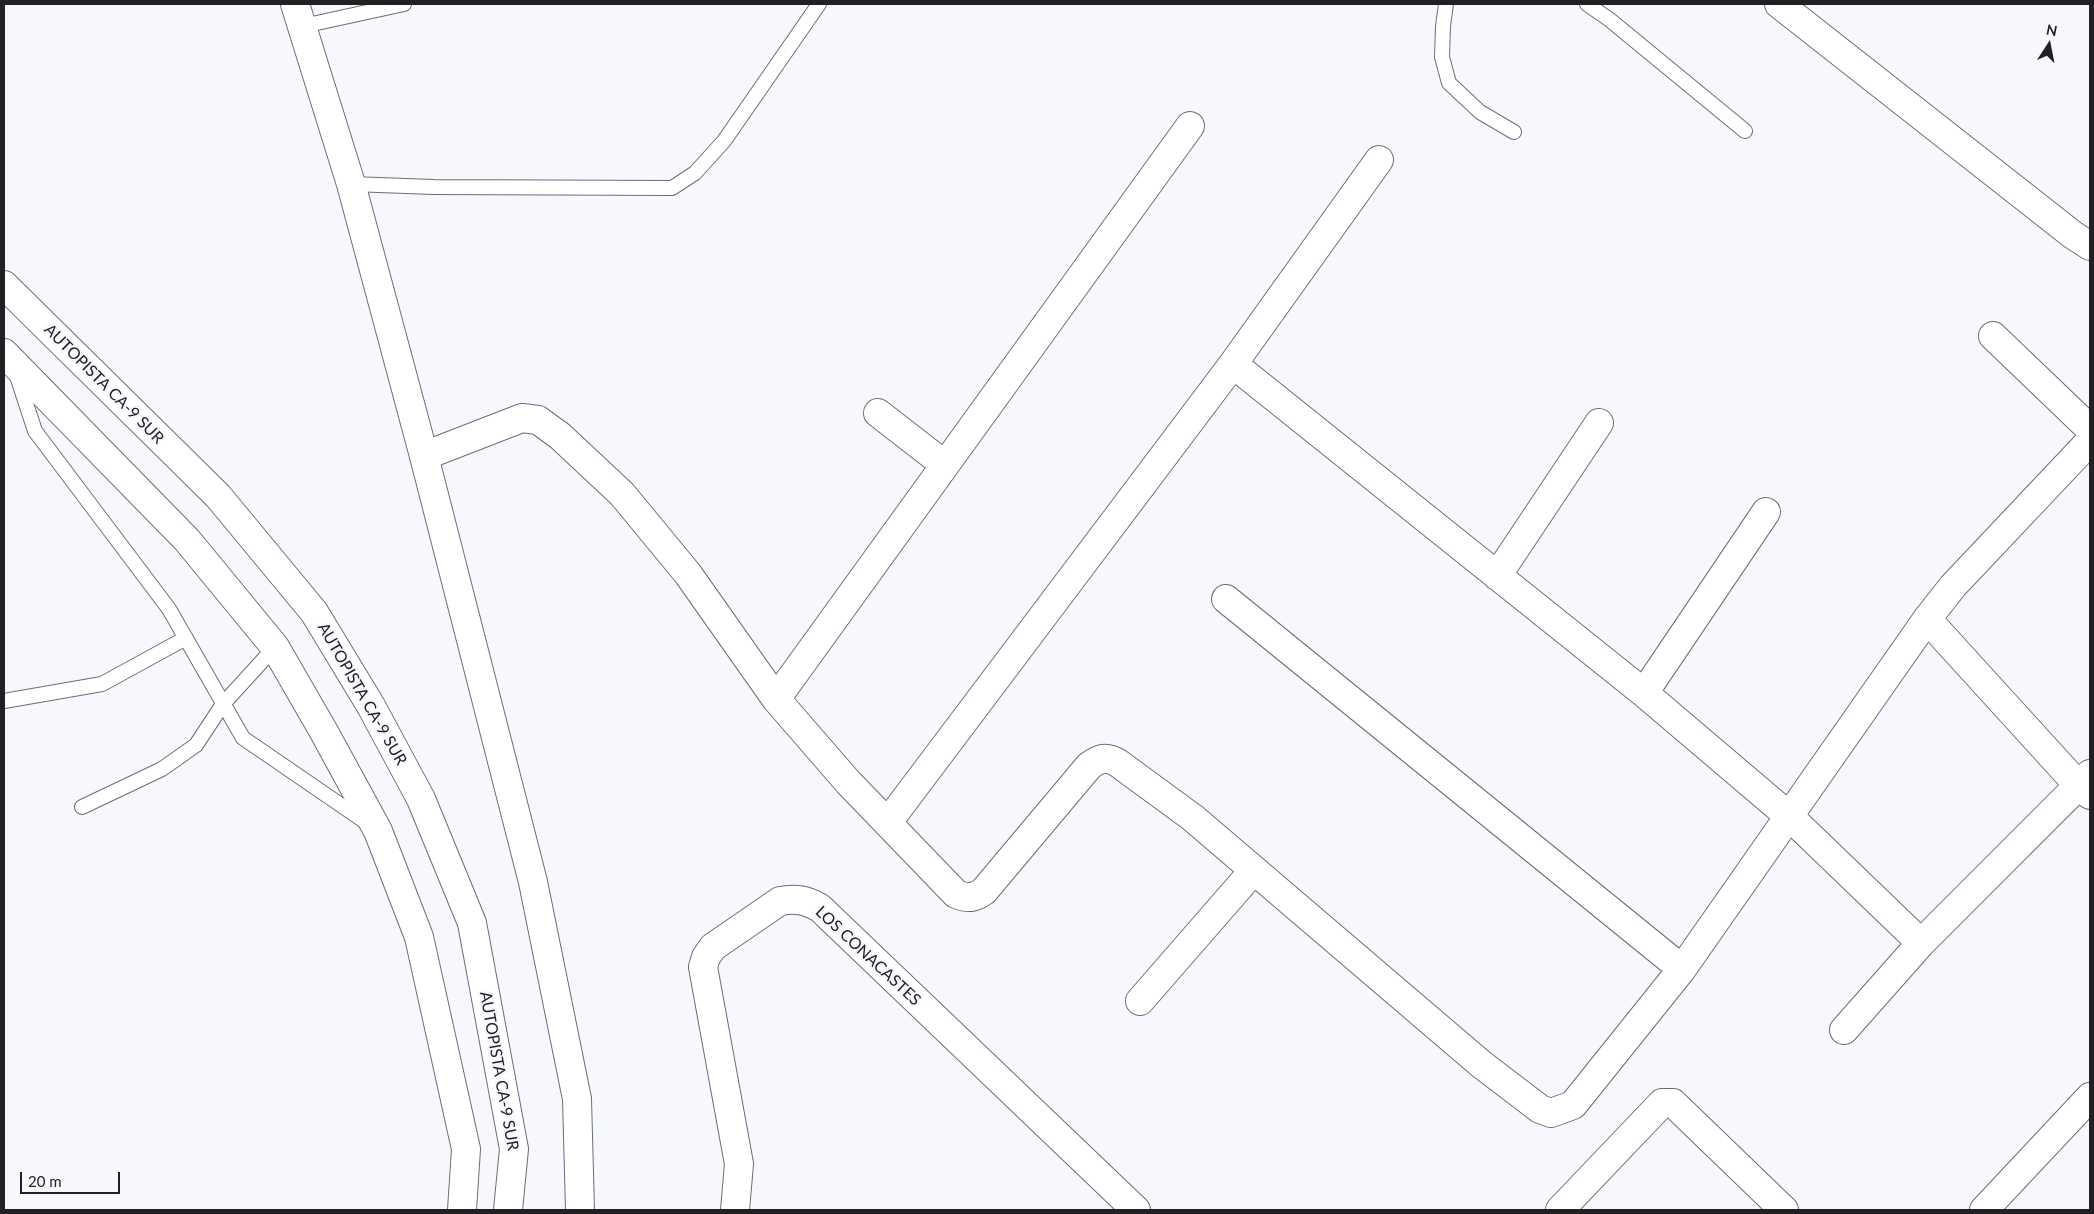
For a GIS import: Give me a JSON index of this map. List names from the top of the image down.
{
  "streets": {
    "main road": ["AUTOPISTA CA-9 SUR", "LOS CONACASTES"]
  },
  "scale_bar": "20 m",
  "north": "top"
}
